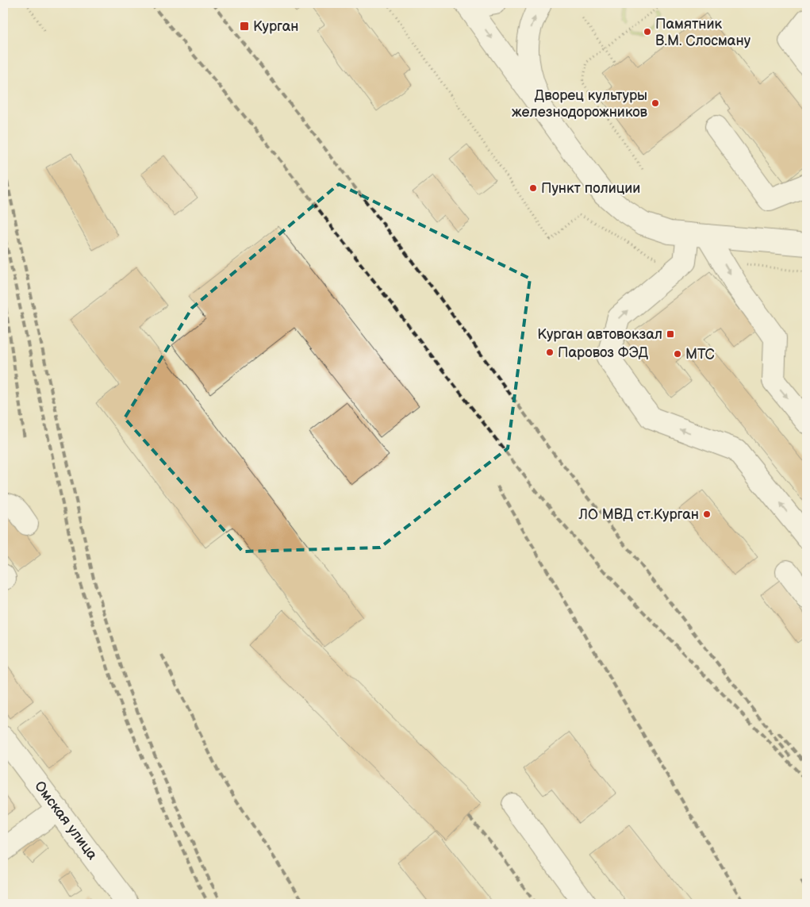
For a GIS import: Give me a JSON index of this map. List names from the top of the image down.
{
  "streets": {
    "main road": ["Омская улица"]
  },
  "places": {
    "transit": ["Курган", "Курган автовокзал"],
    "other": [
      "Памятник В.М. Слосману",
      "Дворец культуры железнодорожников",
      "Пункт полиции",
      "Паровоз ФЭД",
      "МТС",
      "ЛО МВД ст.Курган"
    ]
  }
}
